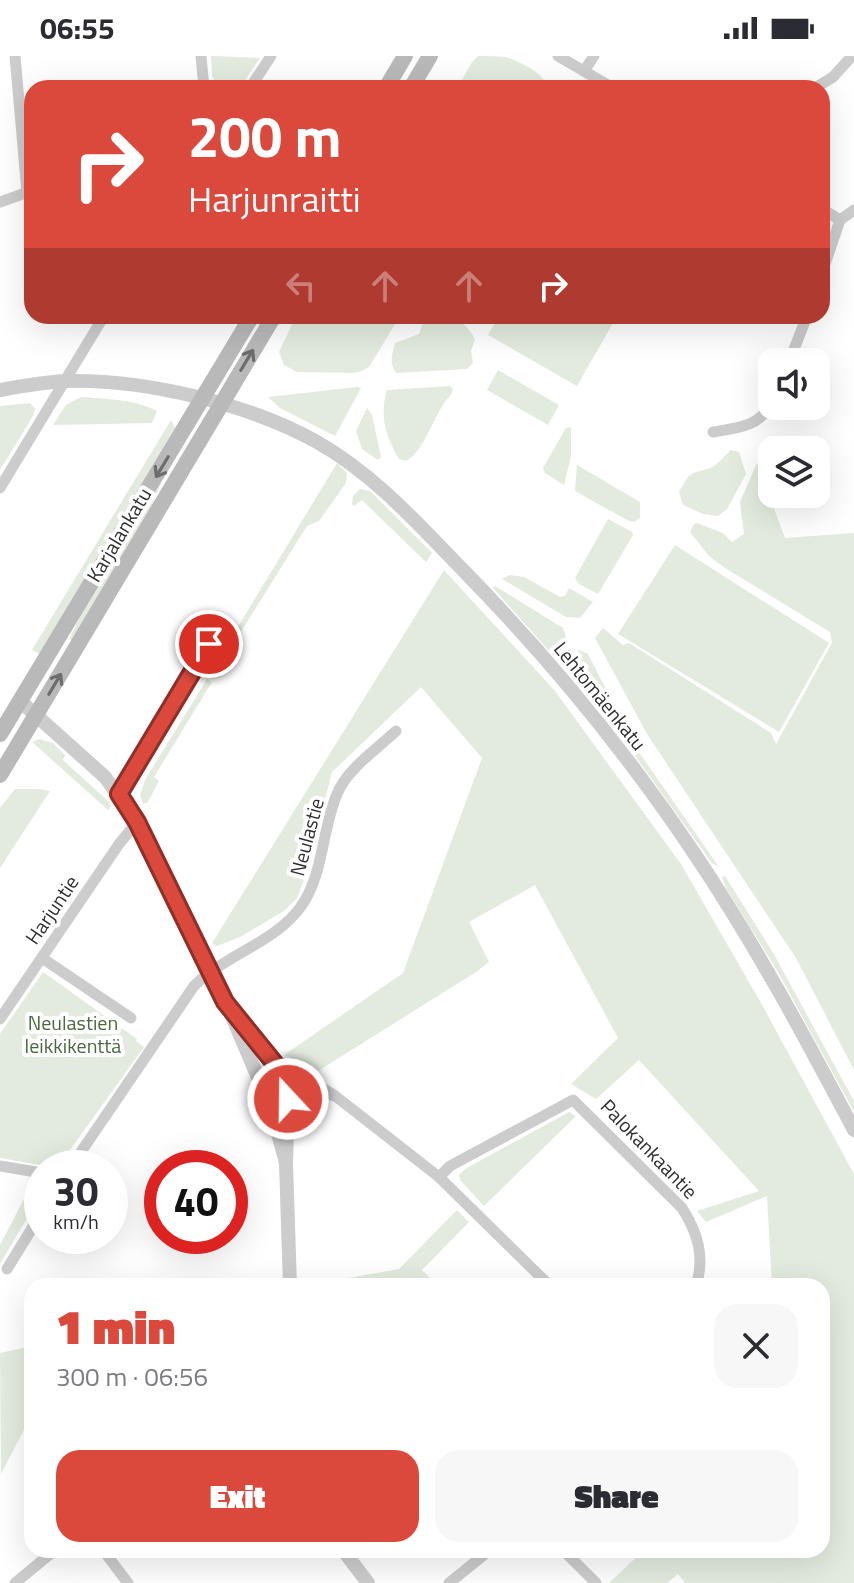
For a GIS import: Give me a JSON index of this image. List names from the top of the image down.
{
  "streets": {
    "main road": ["Karjalankatu"],
    "street": [
      "Lehtomäenkatu",
      "Neulastie",
      "Harjuntie",
      "Palokankaantie"
    ]
  },
  "crossings": [
    ["Karjalankatu", "Lehtomäenkatu"]
  ],
  "parks": ["Neulastien leikkikenttä"],
  "page": {
    "status": "06:55",
    "turn": ["200 m", "Harjunraitti"],
    "speed": "30 km/h",
    "limit": "40",
    "heading": ["1 min", "300 m · 06:56"],
    "buttons": ["Exit", "Share"]
  }
}
